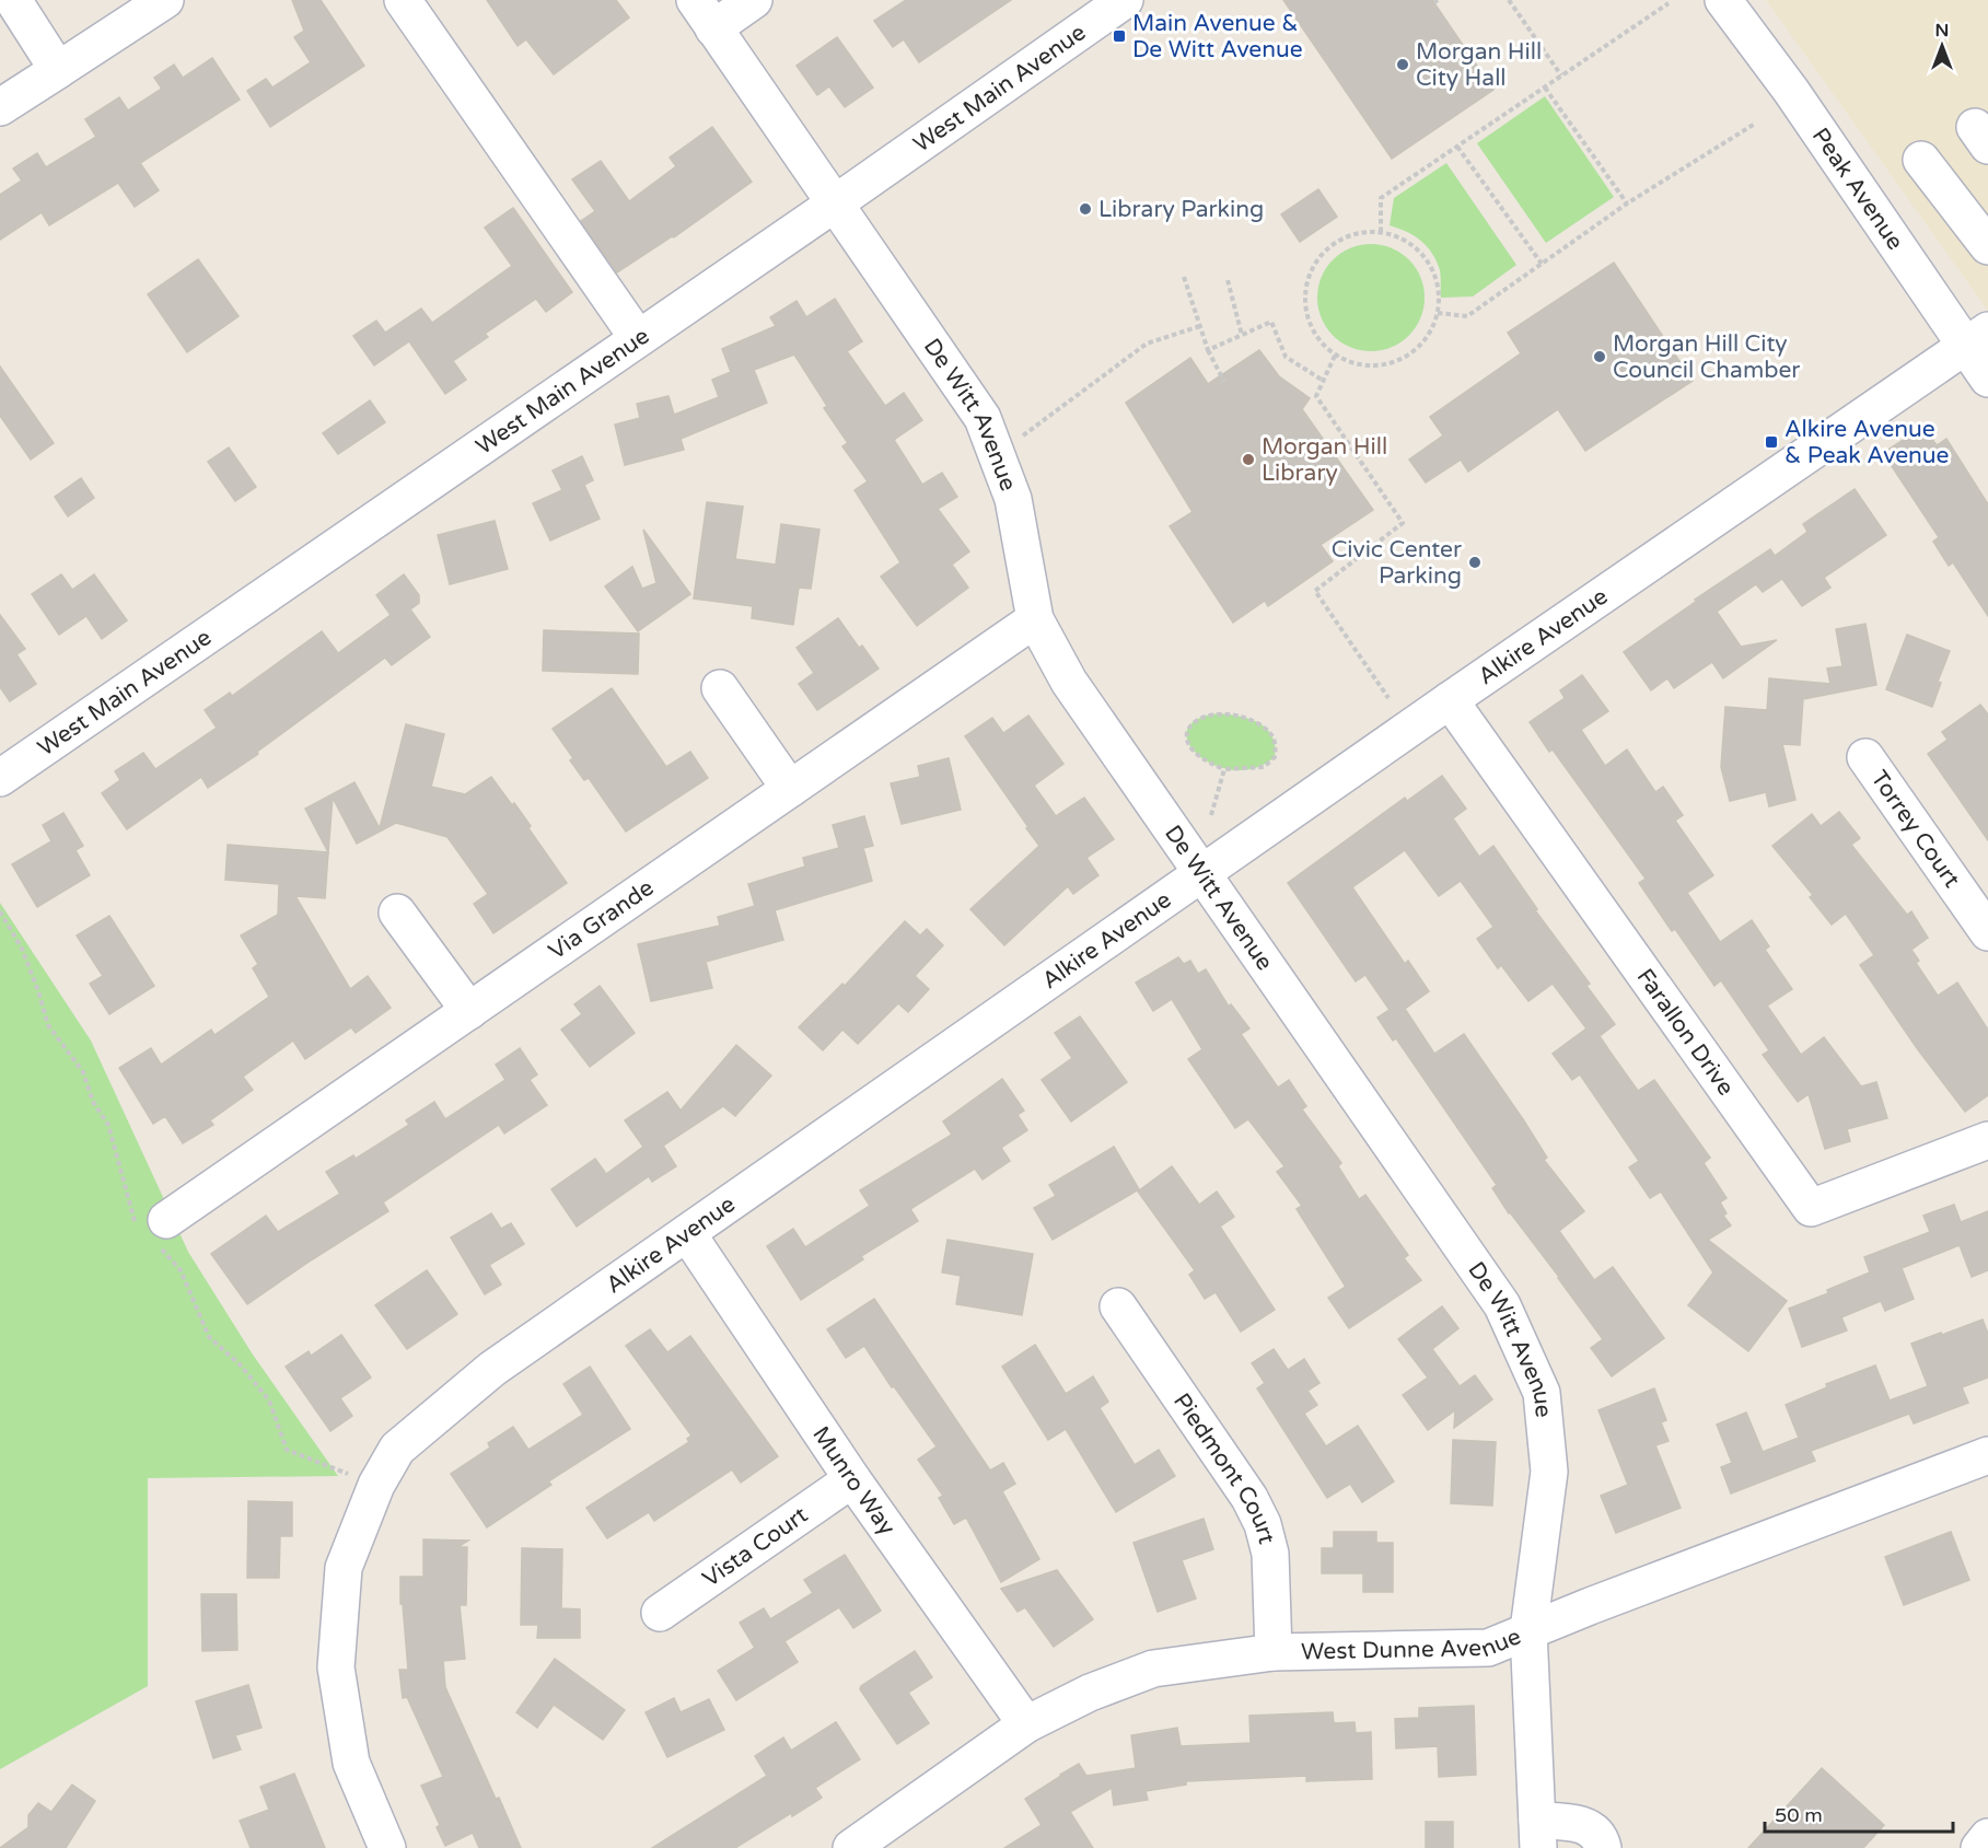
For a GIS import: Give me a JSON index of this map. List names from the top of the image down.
{
  "streets": {
    "street": [
      "West Main Avenue",
      "Peak Avenue",
      "De Witt Avenue",
      "Alkire Avenue",
      "Torrey Court",
      "Via Grande",
      "Farallon Drive",
      "Piedmont Court",
      "Munro Way",
      "Vista Court",
      "West Dunne Avenue"
    ]
  },
  "crossings": [
    ["West Main Avenue", "De Witt Avenue"],
    ["Peak Avenue", "Alkire Avenue"],
    ["De Witt Avenue", "Alkire Avenue"],
    ["De Witt Avenue", "Via Grande"],
    ["De Witt Avenue", "West Dunne Avenue"],
    ["Alkire Avenue", "Farallon Drive"],
    ["Alkire Avenue", "Munro Way"],
    ["Piedmont Court", "West Dunne Avenue"],
    ["Munro Way", "Vista Court"],
    ["Munro Way", "West Dunne Avenue"]
  ],
  "places": {
    "transit": ["Main Avenue & De Witt Avenue", "Alkire Avenue & Peak Avenue"],
    "other": [
      "Morgan Hill City Hall",
      "Library Parking",
      "Morgan Hill City Council Chamber",
      "Morgan Hill Library",
      "Civic Center Parking"
    ]
  },
  "scale_bar": "50 m",
  "north": "top"
}
